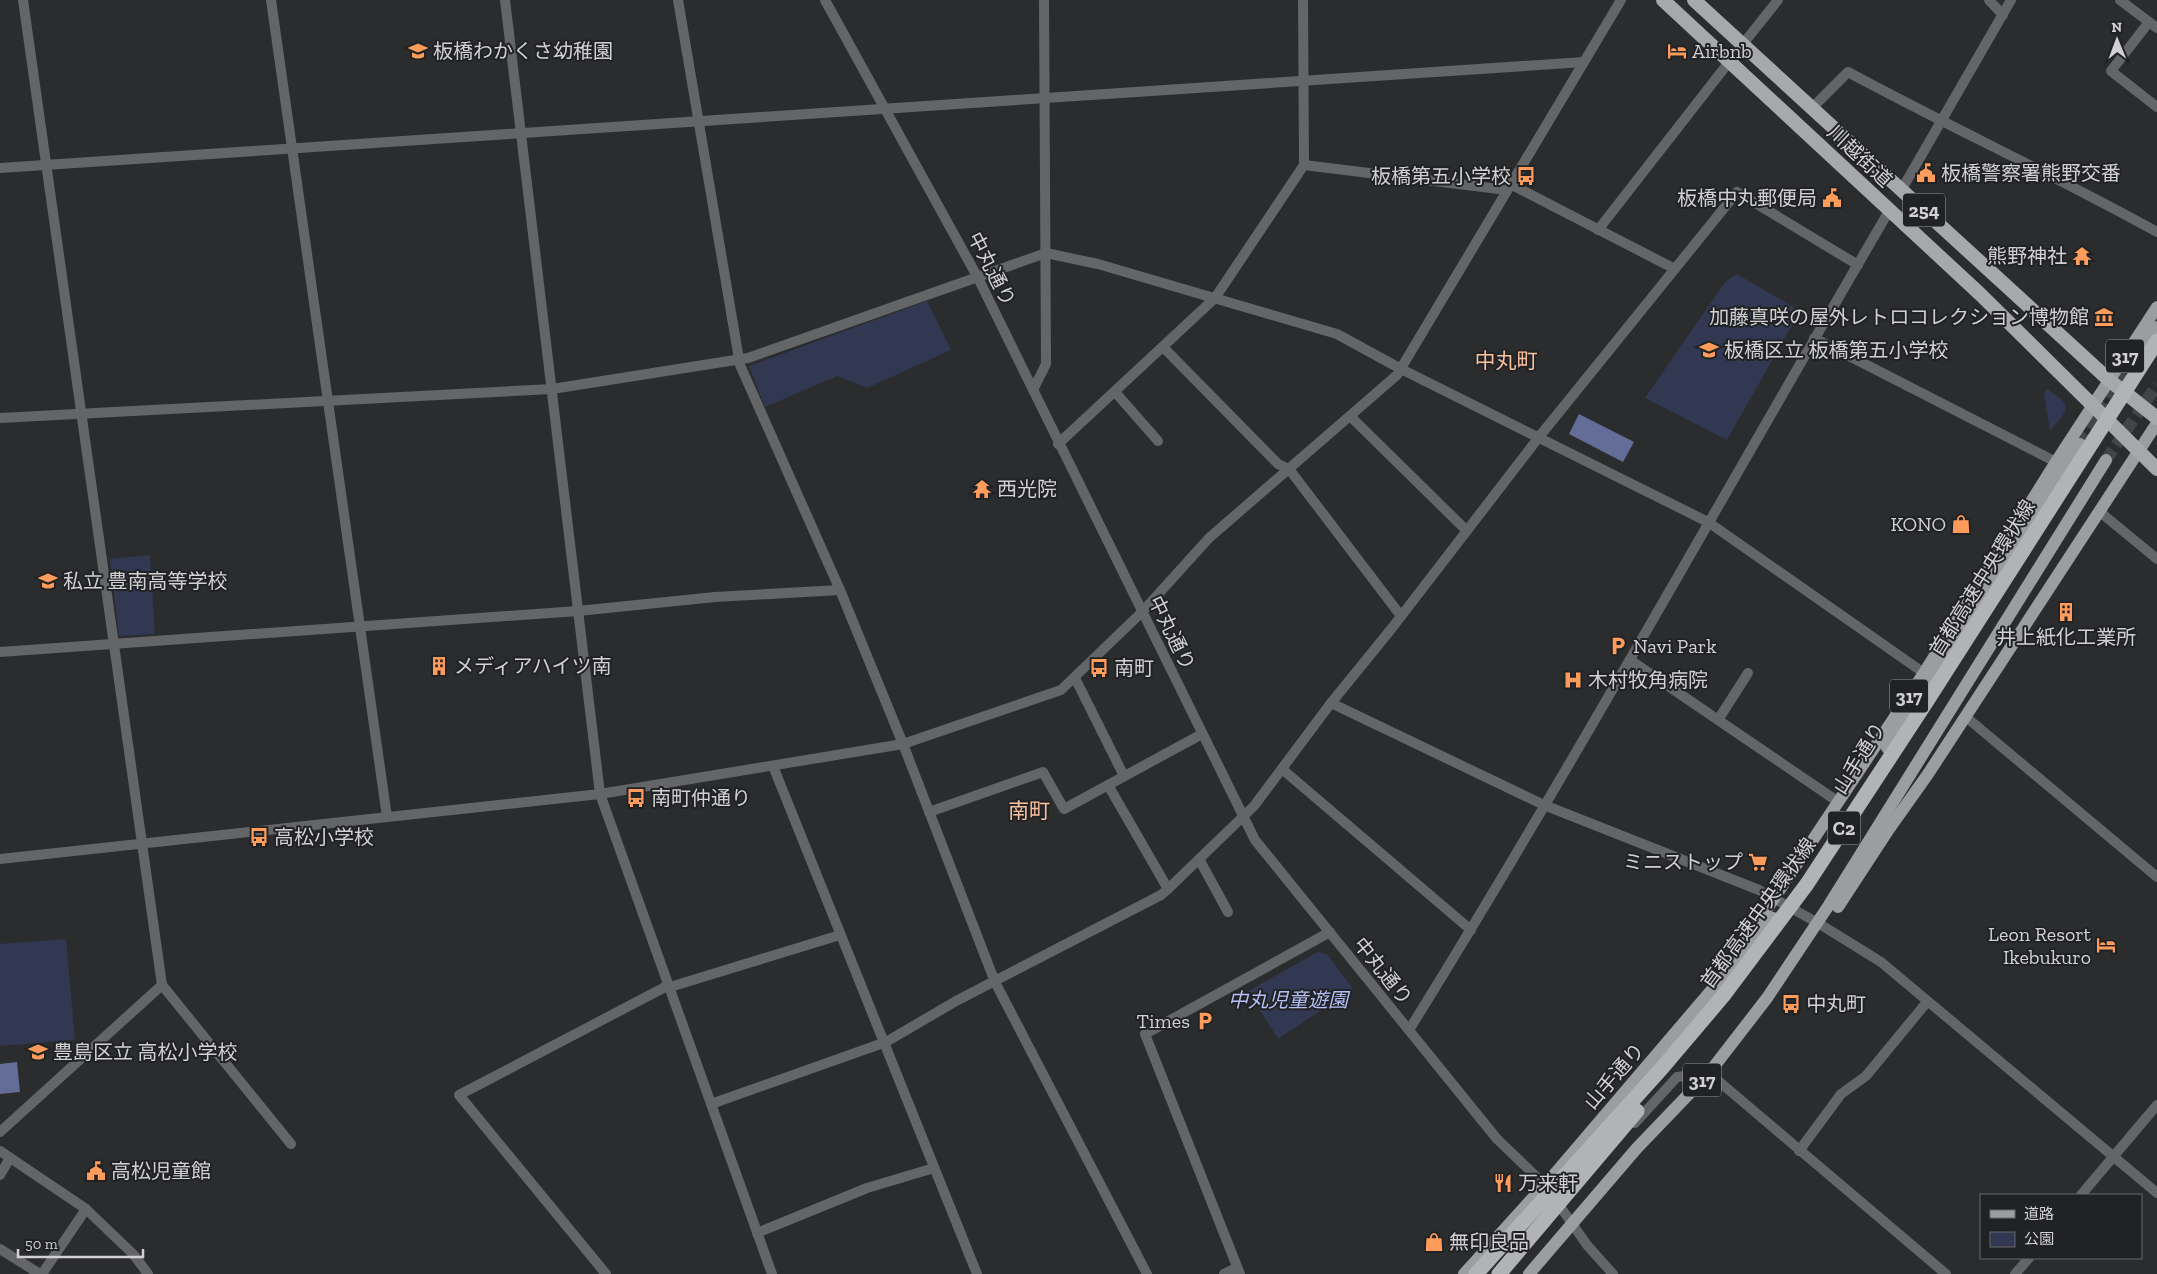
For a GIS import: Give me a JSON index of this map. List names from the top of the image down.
{
  "streets": {
    "highway": [
      "川越街道",
      "254",
      "首都高速中央環状線",
      "C2"
    ],
    "main road": ["317", "山手通り"],
    "street": ["中丸通り"]
  },
  "crossings": [
    ["川越街道", "317"],
    ["中丸通り", "317"],
    ["中丸通り", "山手通り"],
    ["317", "首都高速中央環状線"],
    ["317", "山手通り"]
  ],
  "districts": ["中丸町", "南町"],
  "parks": ["中丸児童遊園"],
  "places": {
    "school or university": [
      "板橋わかくさ幼稚園",
      "板橋区立 板橋第五小学校",
      "私立 豊南高等学校",
      "豊島区立 高松小学校"
    ],
    "hotel": ["Airbnb", "Leon Resort Ikebukuro"],
    "public building": ["板橋警察署熊野交番", "板橋中丸郵便局", "高松児童館"],
    "bus stop": [
      "板橋第五小学校",
      "南町",
      "南町仲通り",
      "高松小学校",
      "中丸町"
    ],
    "temple": ["熊野神社", "西光院"],
    "museum": ["加藤真咲の屋外レトロコレクション博物館"],
    "shop": ["KONO", "無印良品"],
    "building": ["井上紙化工業所", "メディアハイツ南"],
    "parking": ["Navi Park", "Times"],
    "hospital": ["木村牧角病院"],
    "supermarket": ["ミニストップ"],
    "restaurant": ["万来軒"]
  },
  "legend": ["道路", "公園"],
  "scale_bar": "50 m",
  "north": "top"
}
